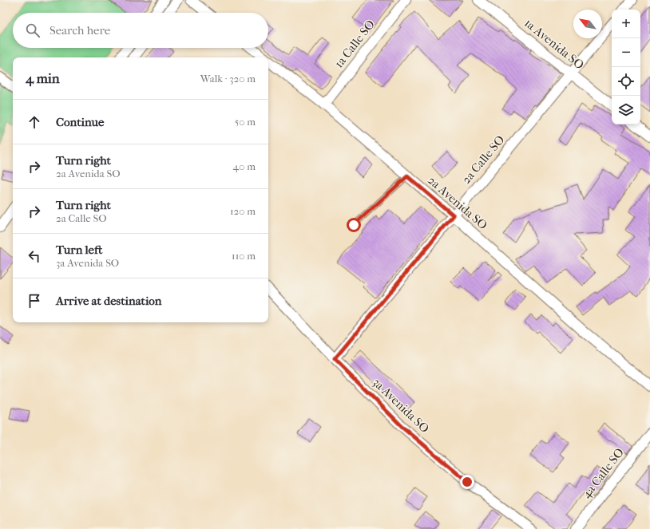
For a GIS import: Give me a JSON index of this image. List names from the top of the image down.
{
  "streets": {
    "street": [
      "1a Calle SO",
      "1a Avenida SO",
      "2a Calle SO",
      "2a Avenida SO",
      "3a Avenida SO",
      "4a Calle SO"
    ]
  },
  "crossings": [
    ["1a Calle SO", "2a Avenida SO"],
    ["1a Avenida SO", "2a Calle SO"],
    ["2a Calle SO", "2a Avenida SO"],
    ["2a Calle SO", "3a Avenida SO"]
  ],
  "north": "top left",
  "page": {
    "map_buttons": ["+", "−"],
    "search": "Search here",
    "heading": ["4 min", "Walk · 320 m"],
    "list": [
      ["Continue", "50 m"],
      ["Turn right", "2a Avenida SO", "40 m"],
      ["Turn right", "2a Calle SO", "120 m"],
      ["Turn left", "3a Avenida SO", "110 m"],
      "Arrive at destination"
    ]
  }
}
